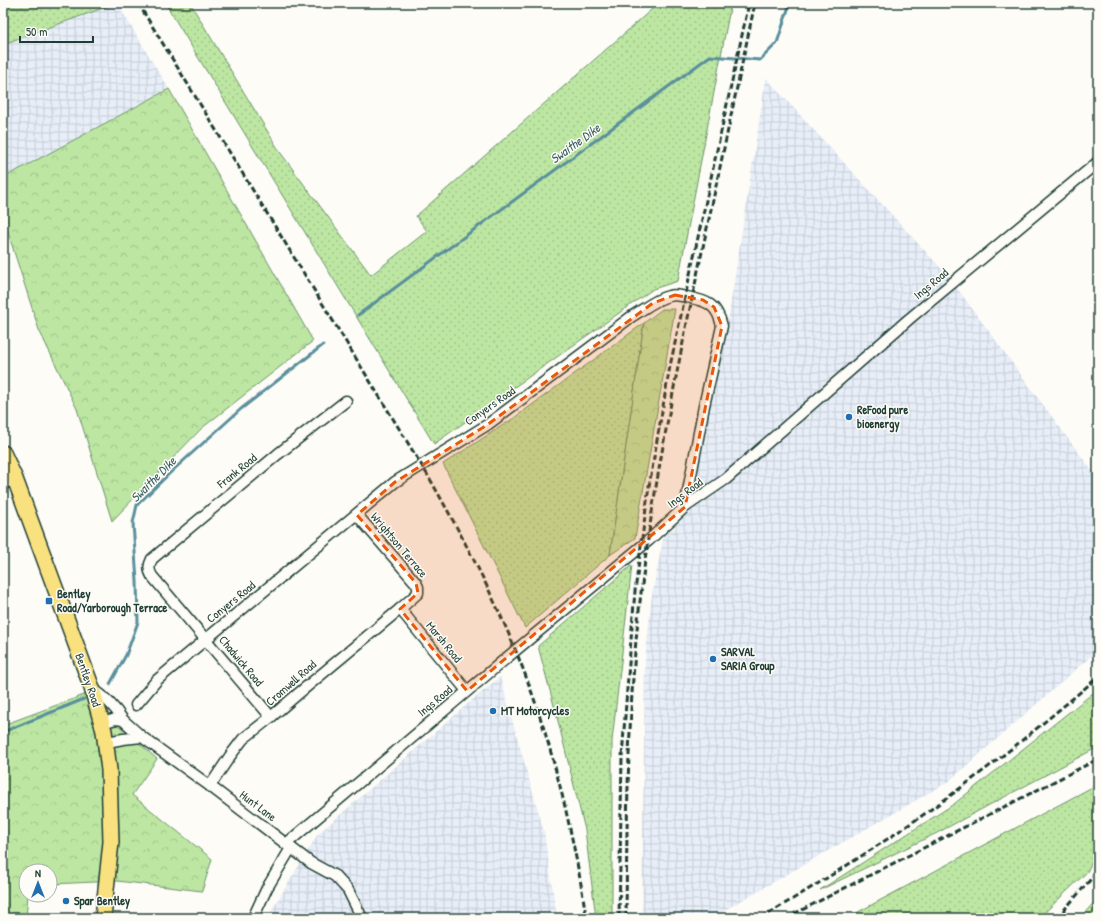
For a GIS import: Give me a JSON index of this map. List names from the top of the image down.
{
  "streets": {
    "highway": ["Bentley Road"],
    "street": [
      "Ings Road",
      "Conyers Road",
      "Frank Road",
      "Wrightson Terrace",
      "Marsh Road",
      "Chadwick Road",
      "Cromwell Road",
      "Hunt Lane"
    ]
  },
  "crossings": [
    ["Ings Road", "Conyers Road"],
    ["Ings Road", "Marsh Road"],
    ["Ings Road", "Hunt Lane"],
    ["Conyers Road", "Wrightson Terrace"],
    ["Conyers Road", "Chadwick Road"],
    ["Frank Road", "Chadwick Road"],
    ["Wrightson Terrace", "Marsh Road"],
    ["Wrightson Terrace", "Cromwell Road"],
    ["Marsh Road", "Cromwell Road"],
    ["Chadwick Road", "Cromwell Road"],
    ["Bentley Road", "Hunt Lane"],
    ["Cromwell Road", "Hunt Lane"]
  ],
  "water": ["Swaithe Dike"],
  "places": {
    "other": [
      "ReFood pure bioenergy",
      "SARVAL SARIA Group",
      "MT Motorcycles",
      "Spar Bentley"
    ],
    "transit": ["Bentley Road/Yarborough Terrace"]
  },
  "scale_bar": "50 m",
  "north": "top"
}
